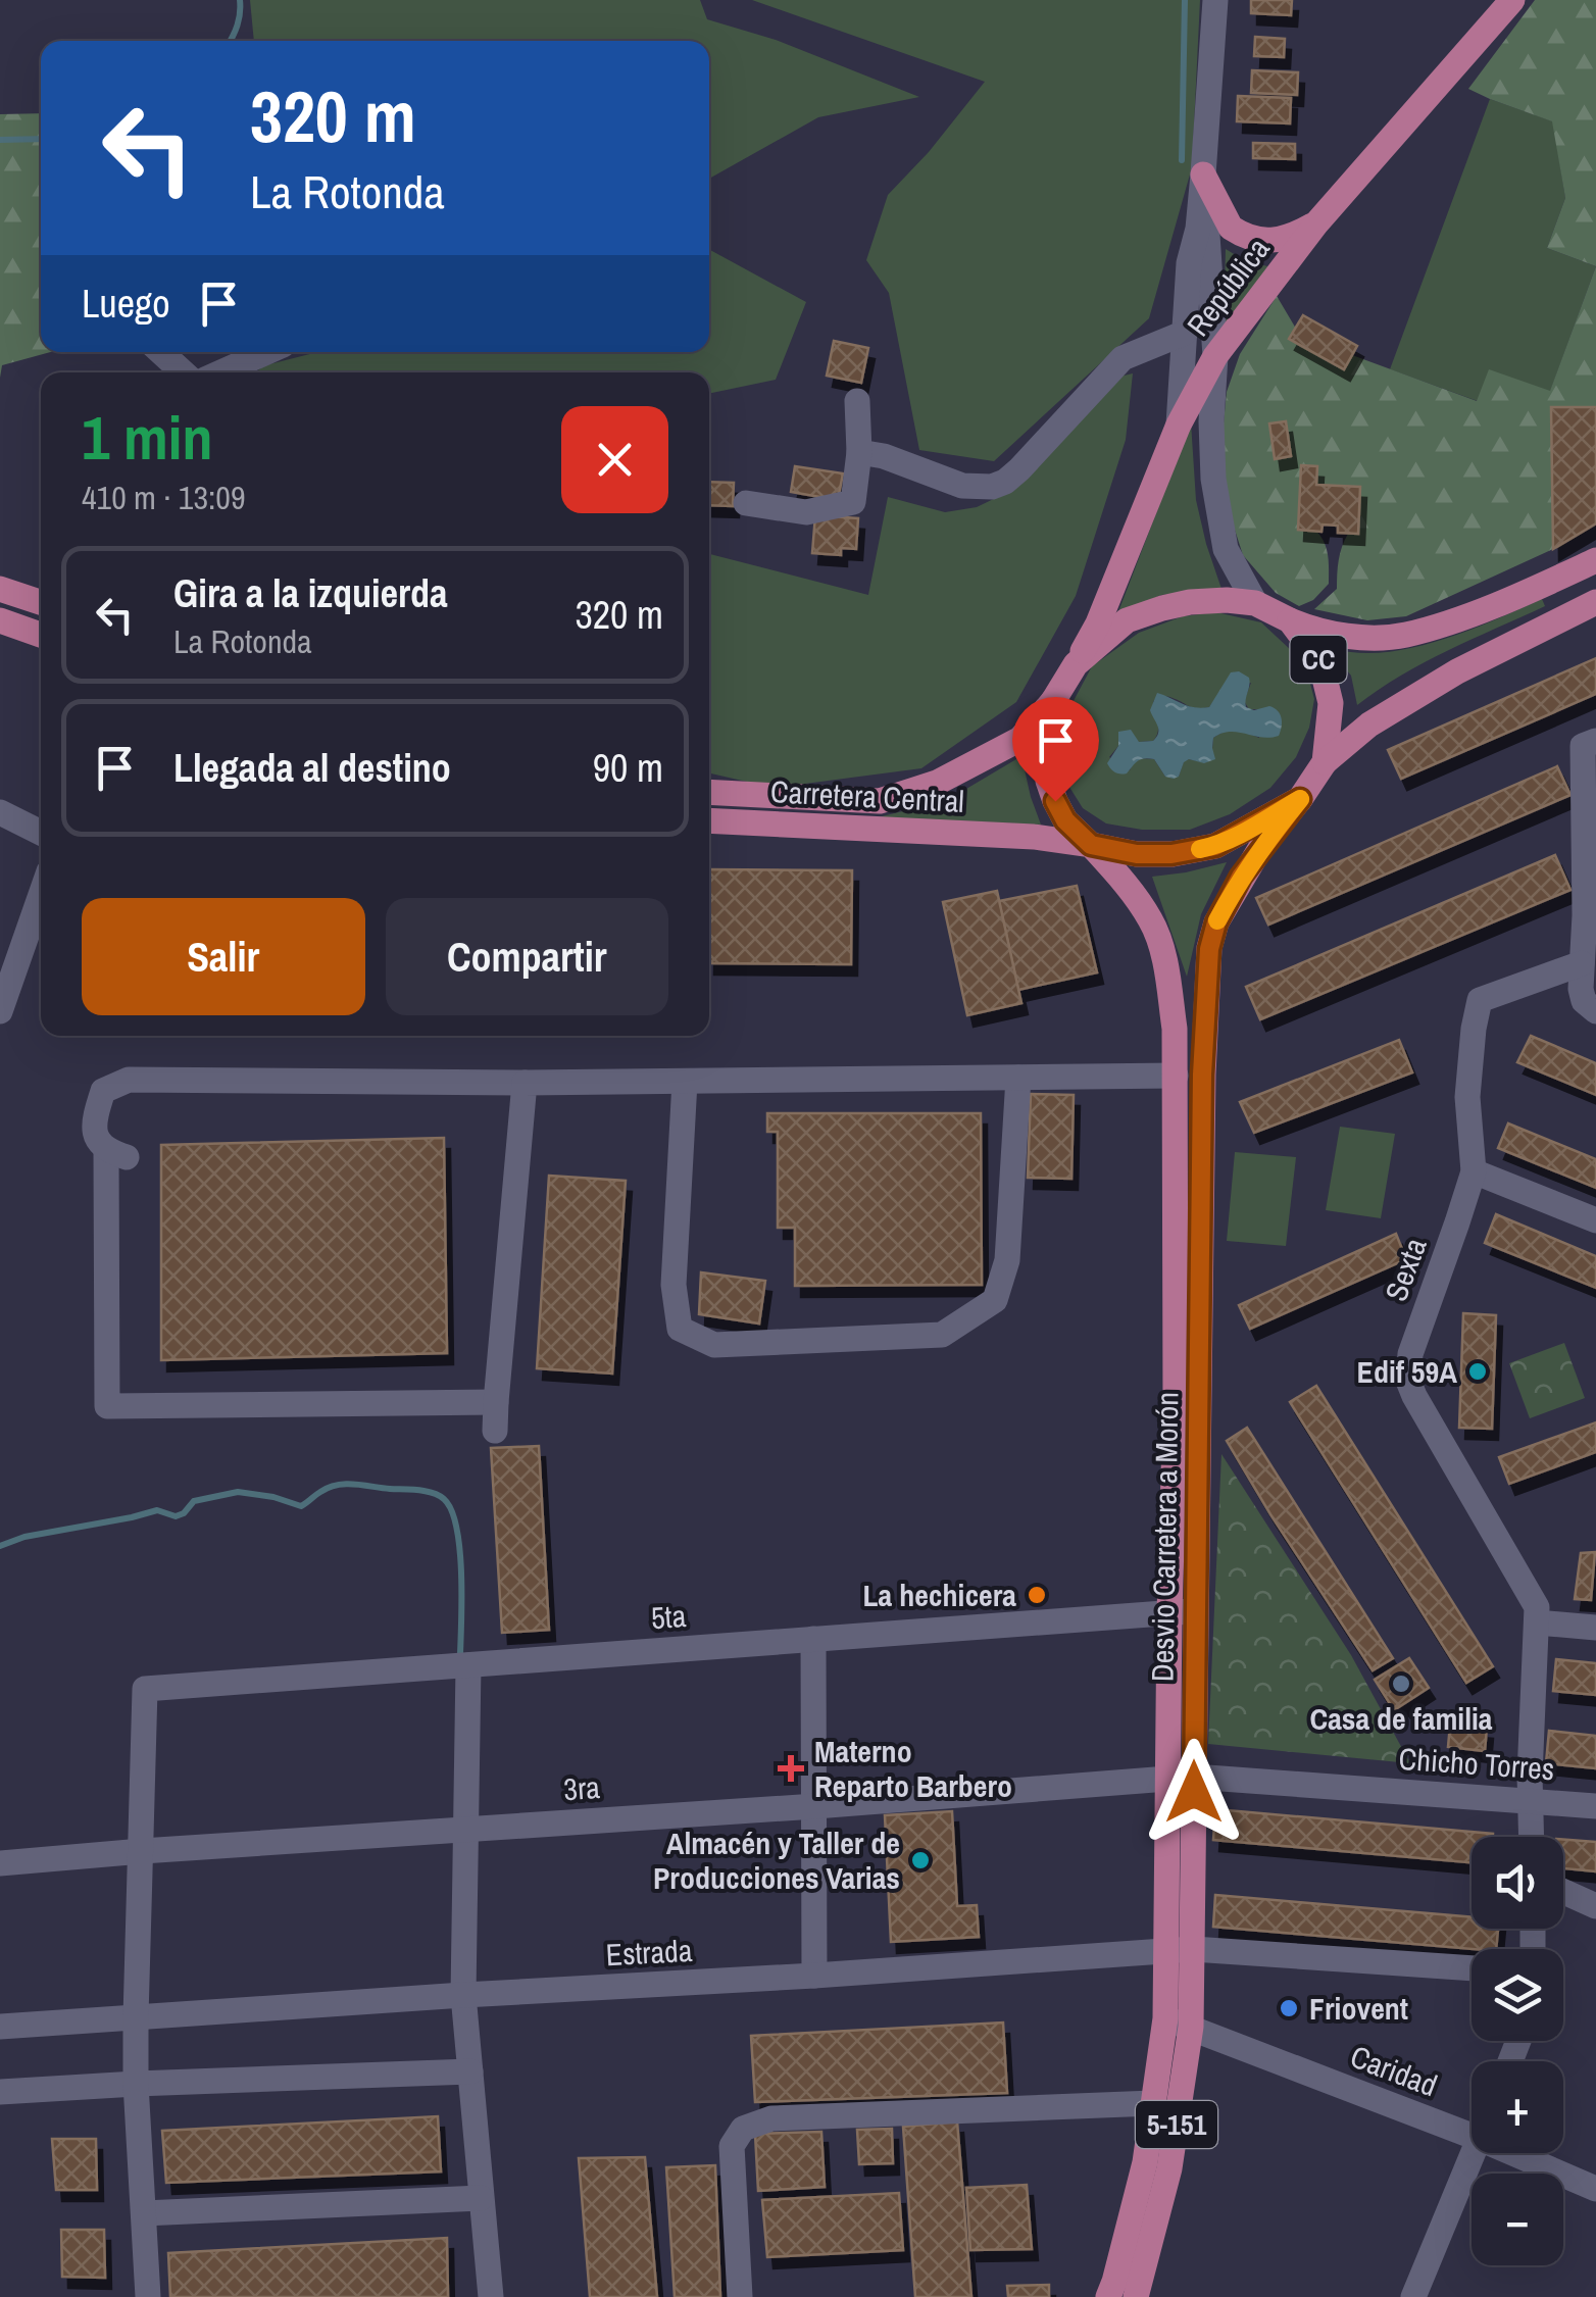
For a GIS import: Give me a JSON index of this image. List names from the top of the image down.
{
  "streets": {
    "main road": [
      "República",
      "CC",
      "Carretera Central",
      "Desvio Carretera a Morón",
      "5-151"
    ],
    "street": [
      "Sexta",
      "5ta",
      "Chicho Torres",
      "3ra",
      "Estrada",
      "Caridad"
    ]
  },
  "crossings": [
    ["República", "CC"],
    ["República", "Carretera Central"],
    ["República", "Desvio Carretera a Morón"],
    ["CC", "Carretera Central"],
    ["CC", "Desvio Carretera a Morón"],
    ["Carretera Central", "Desvio Carretera a Morón"],
    ["Sexta", "Chicho Torres"],
    ["Desvio Carretera a Morón", "5ta"],
    ["Desvio Carretera a Morón", "Chicho Torres"],
    ["Desvio Carretera a Morón", "3ra"],
    ["Desvio Carretera a Morón", "Estrada"],
    ["Desvio Carretera a Morón", "Caridad"],
    ["5ta", "3ra"],
    ["Chicho Torres", "3ra"]
  ],
  "places": {
    "other": [
      "Edif 59A",
      "La hechicera",
      "Casa de familia",
      "Almacén y Taller de Producciones Varias",
      "Friovent"
    ],
    "health": ["Materno Reparto Barbero"]
  },
  "page": {
    "turn": ["320 m", "La Rotonda"],
    "then": "Luego",
    "heading": ["1 min", "410 m · 13:09"],
    "list": [
      {
        "name": "Gira a la izquierda",
        "note": "La Rotonda",
        "value": "320 m"
      },
      {
        "name": "Llegada al destino",
        "value": "90 m"
      }
    ],
    "buttons": ["Salir", "Compartir"],
    "map_buttons": ["+", "−"]
  }
}
